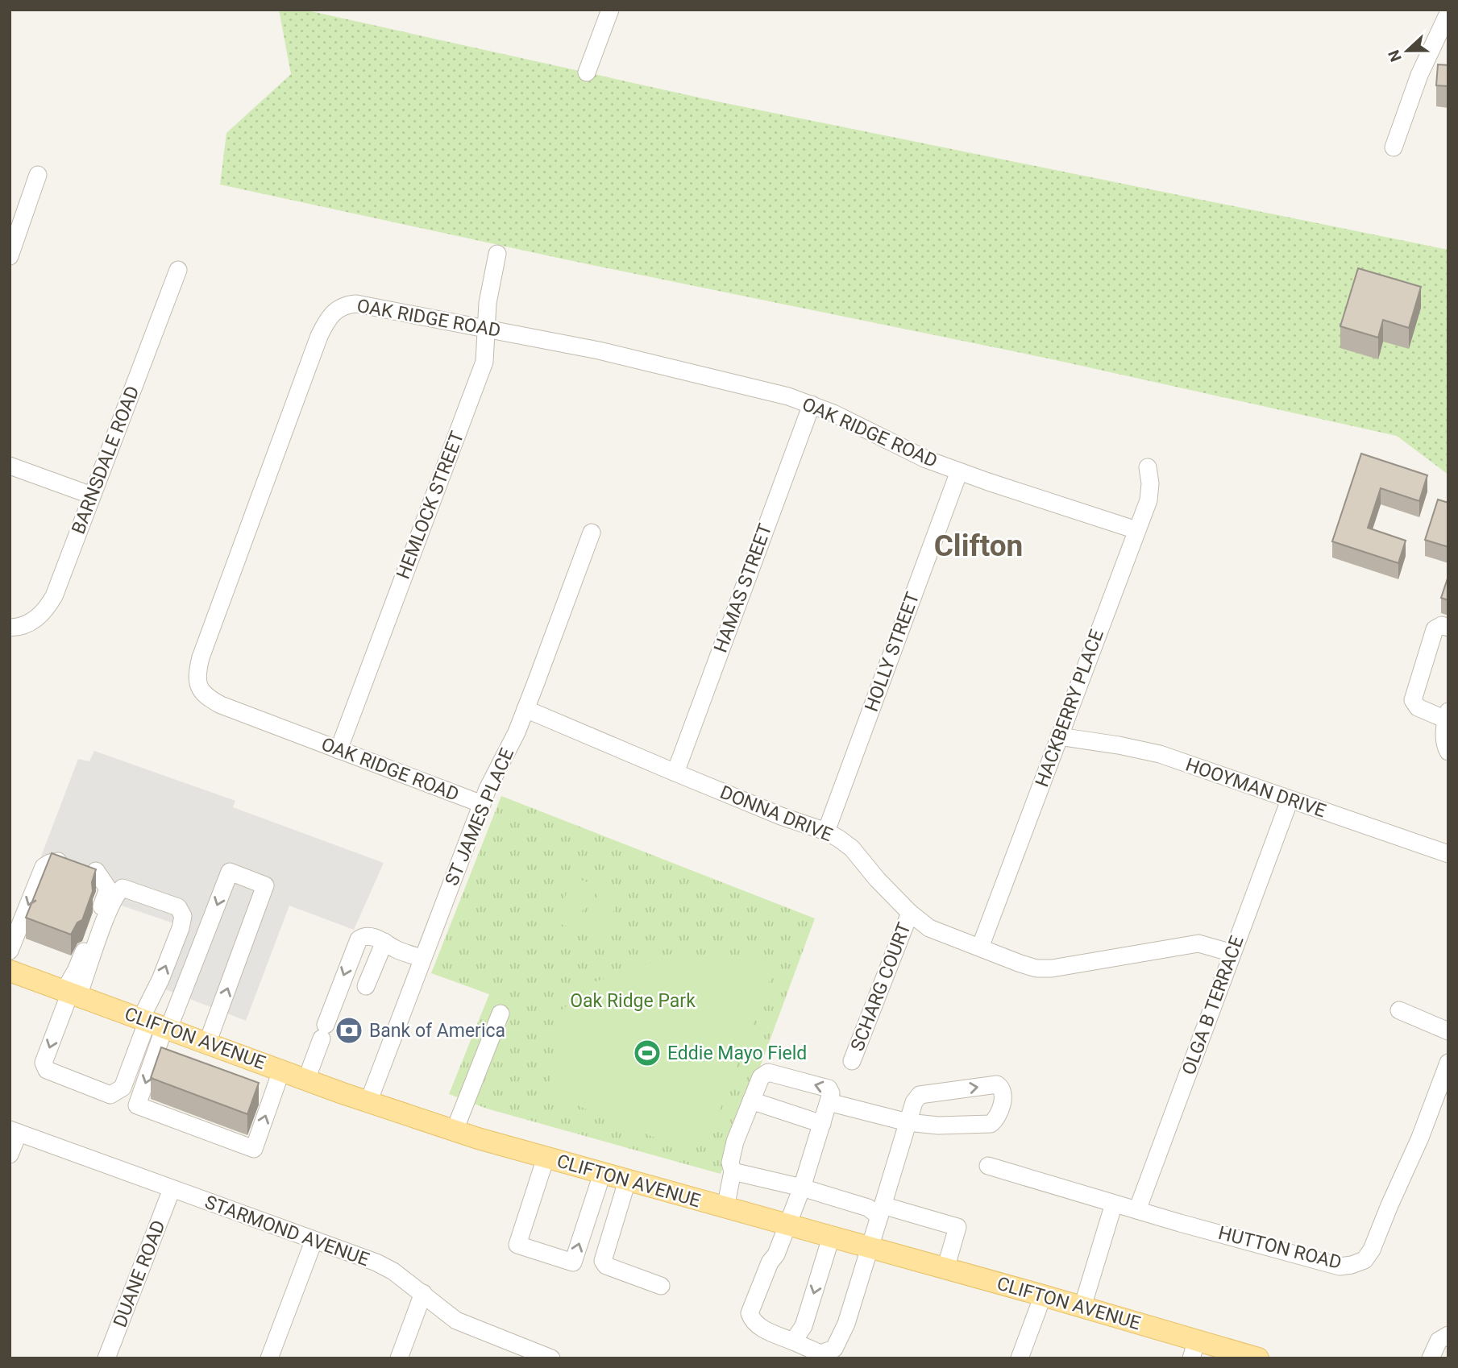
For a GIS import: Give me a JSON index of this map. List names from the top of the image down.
{
  "streets": {
    "main road": ["CLIFTON AVENUE"],
    "street": [
      "OAK RIDGE ROAD",
      "BARNSDALE ROAD",
      "HEMLOCK STREET",
      "HAMAS STREET",
      "HOLLY STREET",
      "HACKBERRY PLACE",
      "HOOYMAN DRIVE",
      "DONNA DRIVE",
      "ST JAMES PLACE",
      "SCHARG COURT",
      "OLGA B TERRACE",
      "STARMOND AVENUE",
      "HUTTON ROAD",
      "DUANE ROAD"
    ]
  },
  "crossings": [
    ["OAK RIDGE ROAD", "HEMLOCK STREET"],
    ["OAK RIDGE ROAD", "HAMAS STREET"],
    ["OAK RIDGE ROAD", "HOLLY STREET"],
    ["OAK RIDGE ROAD", "HACKBERRY PLACE"],
    ["OAK RIDGE ROAD", "ST JAMES PLACE"],
    ["HAMAS STREET", "DONNA DRIVE"],
    ["HOLLY STREET", "DONNA DRIVE"],
    ["HACKBERRY PLACE", "HOOYMAN DRIVE"],
    ["HACKBERRY PLACE", "DONNA DRIVE"],
    ["HOOYMAN DRIVE", "OLGA B TERRACE"],
    ["DONNA DRIVE", "ST JAMES PLACE"],
    ["DONNA DRIVE", "SCHARG COURT"],
    ["DONNA DRIVE", "OLGA B TERRACE"],
    ["ST JAMES PLACE", "CLIFTON AVENUE"],
    ["OLGA B TERRACE", "HUTTON ROAD"],
    ["STARMOND AVENUE", "DUANE ROAD"]
  ],
  "districts": ["Clifton"],
  "parks": ["Oak Ridge Park"],
  "places": {
    "bank": ["Bank of America"],
    "sports": ["Eddie Mayo Field"]
  },
  "north": "left"
}
